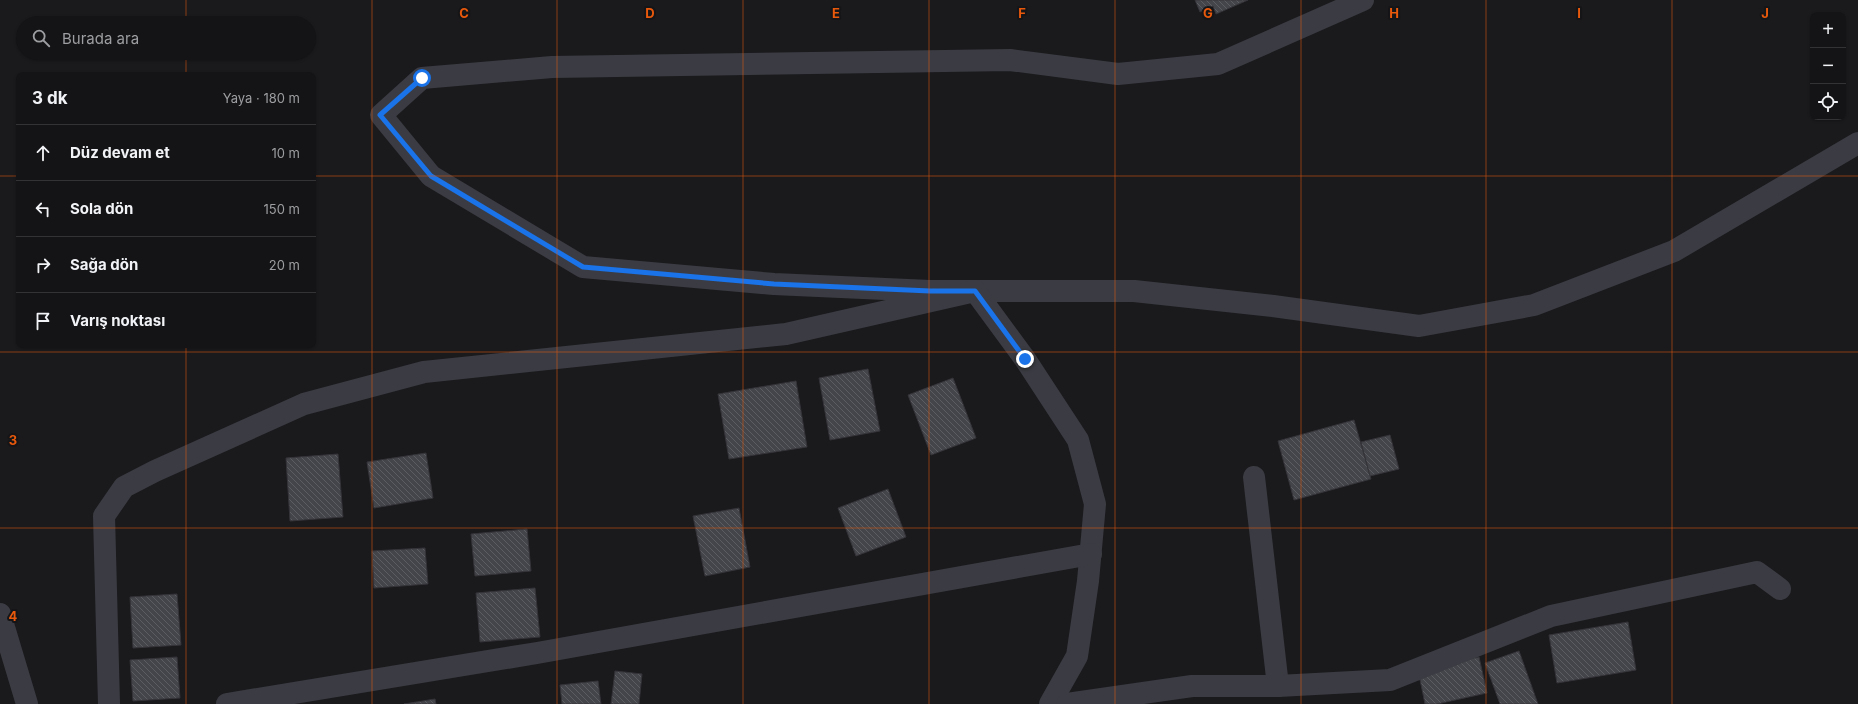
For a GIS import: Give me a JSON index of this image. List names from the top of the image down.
{
  "page": {
    "map_buttons": ["+", "−"],
    "search": "Burada ara",
    "heading": ["3 dk", "Yaya · 180 m"],
    "list": [
      ["Düz devam et", "10 m"],
      ["Sola dön", "150 m"],
      ["Sağa dön", "20 m"],
      "Varış noktası"
    ]
  },
  "grid": {
    "columns": [
      "C",
      "D",
      "E",
      "F",
      "G",
      "H",
      "I",
      "J"
    ],
    "rows": ["3", "4"]
  }
}
